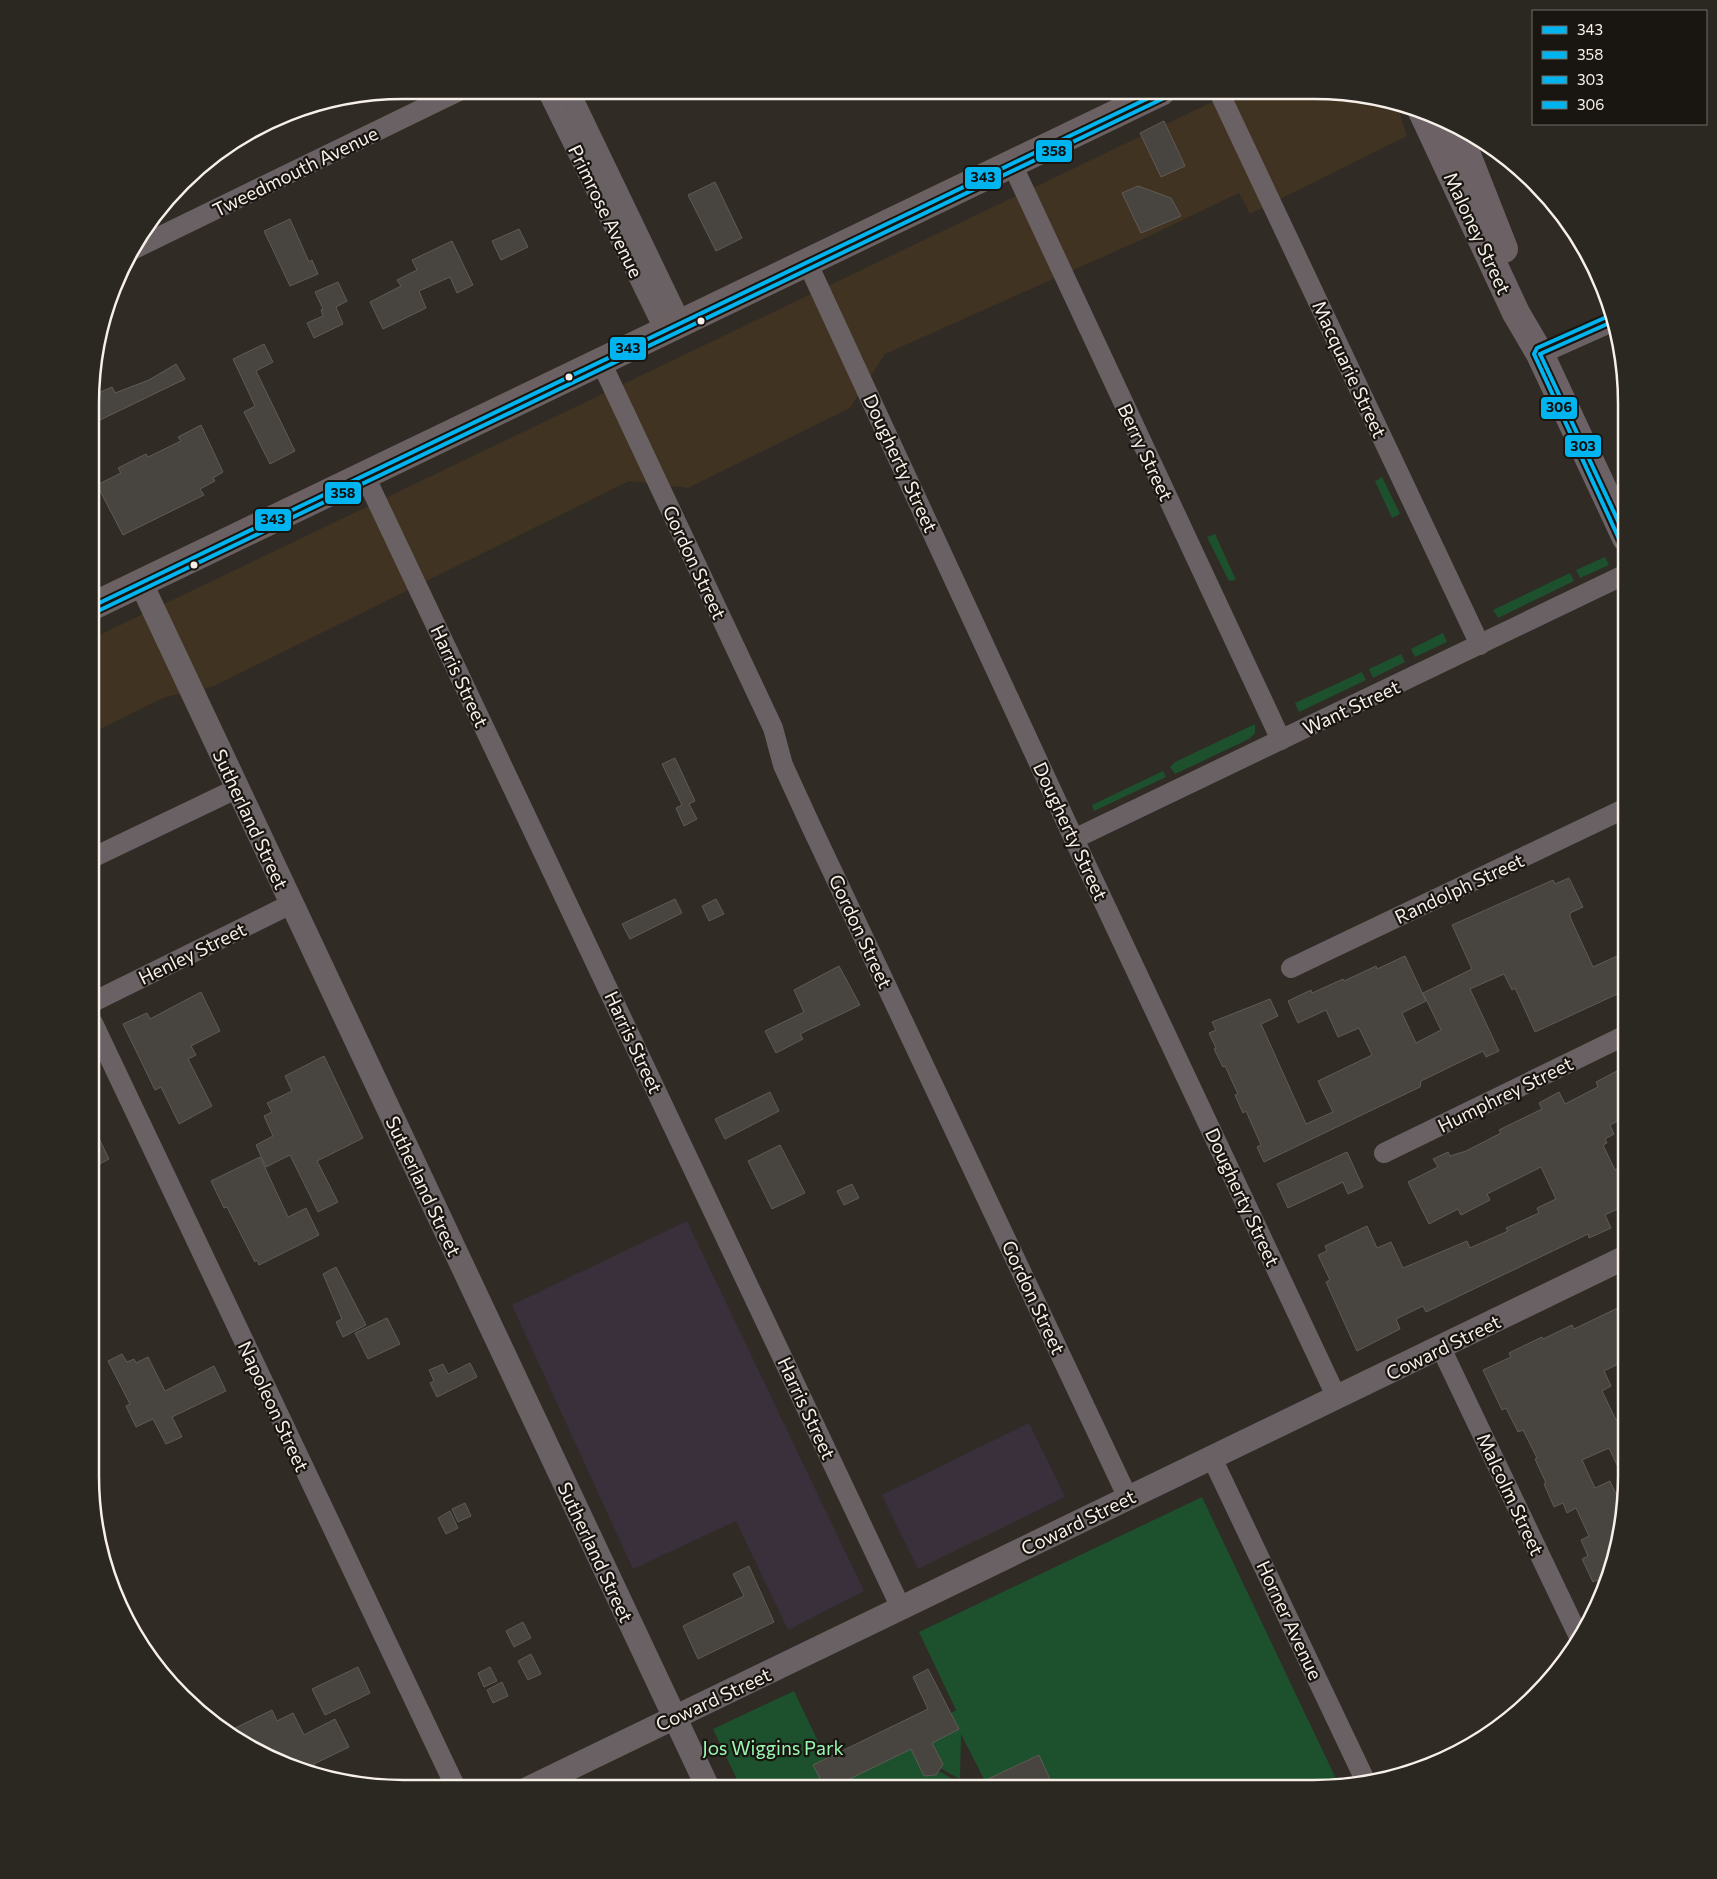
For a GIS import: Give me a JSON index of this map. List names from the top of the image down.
{
  "streets": {
    "main road": ["Maloney Street"],
    "street": [
      "Tweedmouth Avenue",
      "Primrose Avenue",
      "Macquarie Street",
      "Berry Street",
      "Dougherty Street",
      "Gordon Street",
      "Harris Street",
      "Want Street",
      "Sutherland Street",
      "Randolph Street",
      "Henley Street",
      "Humphrey Street",
      "Coward Street",
      "Napoleon Street",
      "Malcolm Street",
      "Horner Avenue"
    ]
  },
  "crossings": [
    ["Macquarie Street", "Want Street"],
    ["Berry Street", "Want Street"],
    ["Dougherty Street", "Want Street"],
    ["Dougherty Street", "Coward Street"],
    ["Gordon Street", "Coward Street"],
    ["Harris Street", "Coward Street"],
    ["Sutherland Street", "Henley Street"],
    ["Sutherland Street", "Coward Street"],
    ["Coward Street", "Malcolm Street"],
    ["Coward Street", "Horner Avenue"]
  ],
  "parks": ["Jos Wiggins Park"],
  "lines": [
    "transit line 343",
    "transit line 358",
    "transit line 306",
    "transit line 303"
  ],
  "legend": [
    "343",
    "358",
    "303",
    "306"
  ]
}
